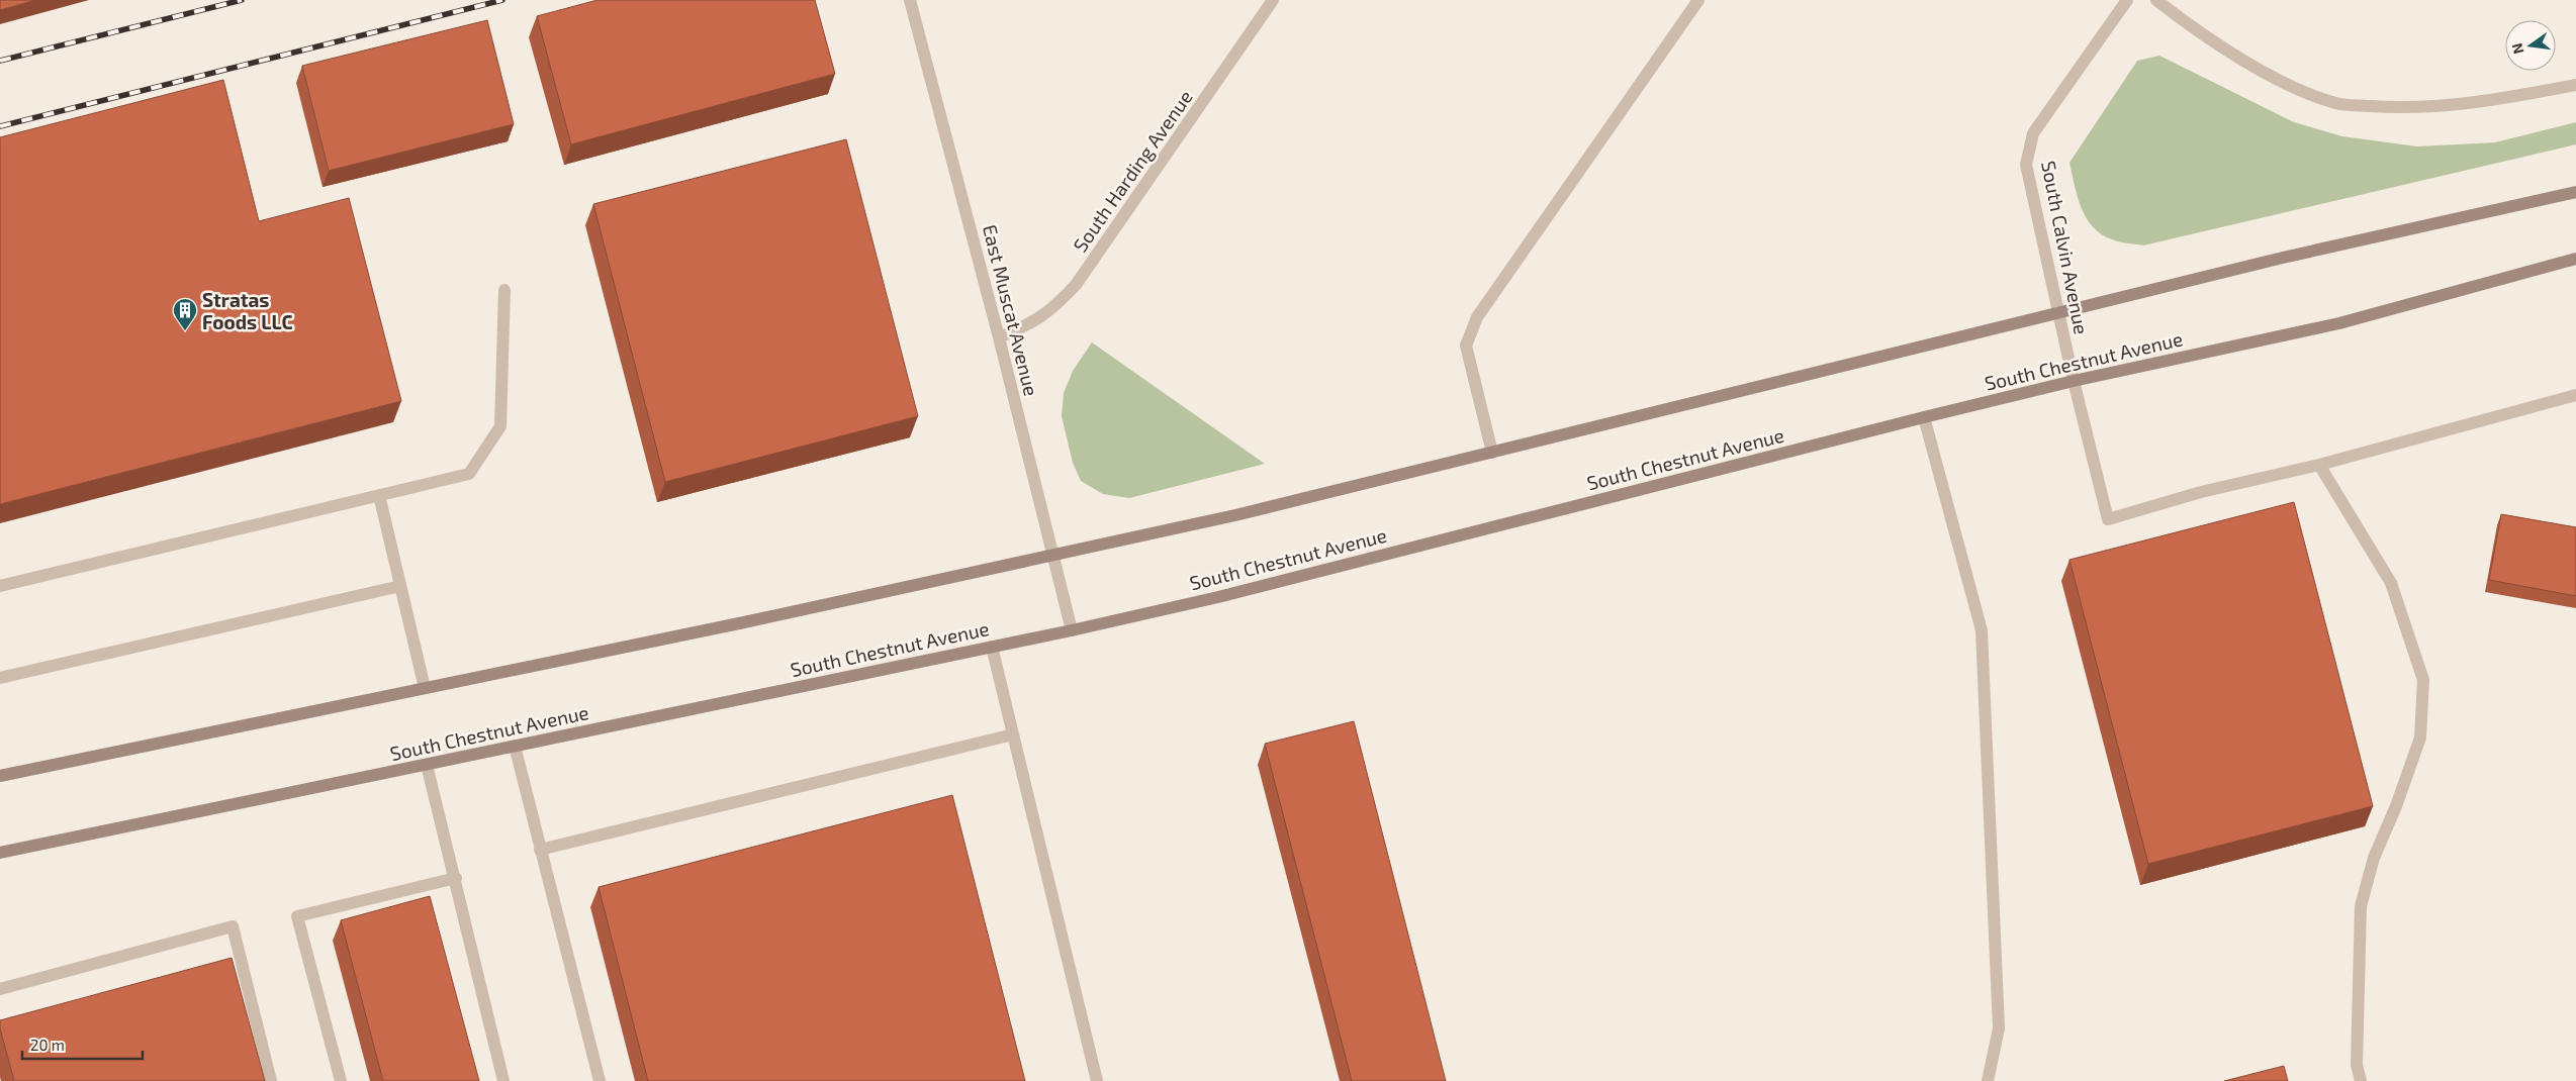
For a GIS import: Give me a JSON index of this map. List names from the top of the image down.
{
  "streets": {
    "main road": ["South Chestnut Avenue"],
    "street": ["South Harding Avenue", "South Calvin Avenue", "East Muscat Avenue"]
  },
  "crossings": [
    ["South Harding Avenue", "East Muscat Avenue"],
    ["South Calvin Avenue", "South Chestnut Avenue"],
    ["East Muscat Avenue", "South Chestnut Avenue"]
  ],
  "places": {
    "building": ["Stratas Foods LLC"]
  },
  "scale_bar": "20 m",
  "north": "left"
}
